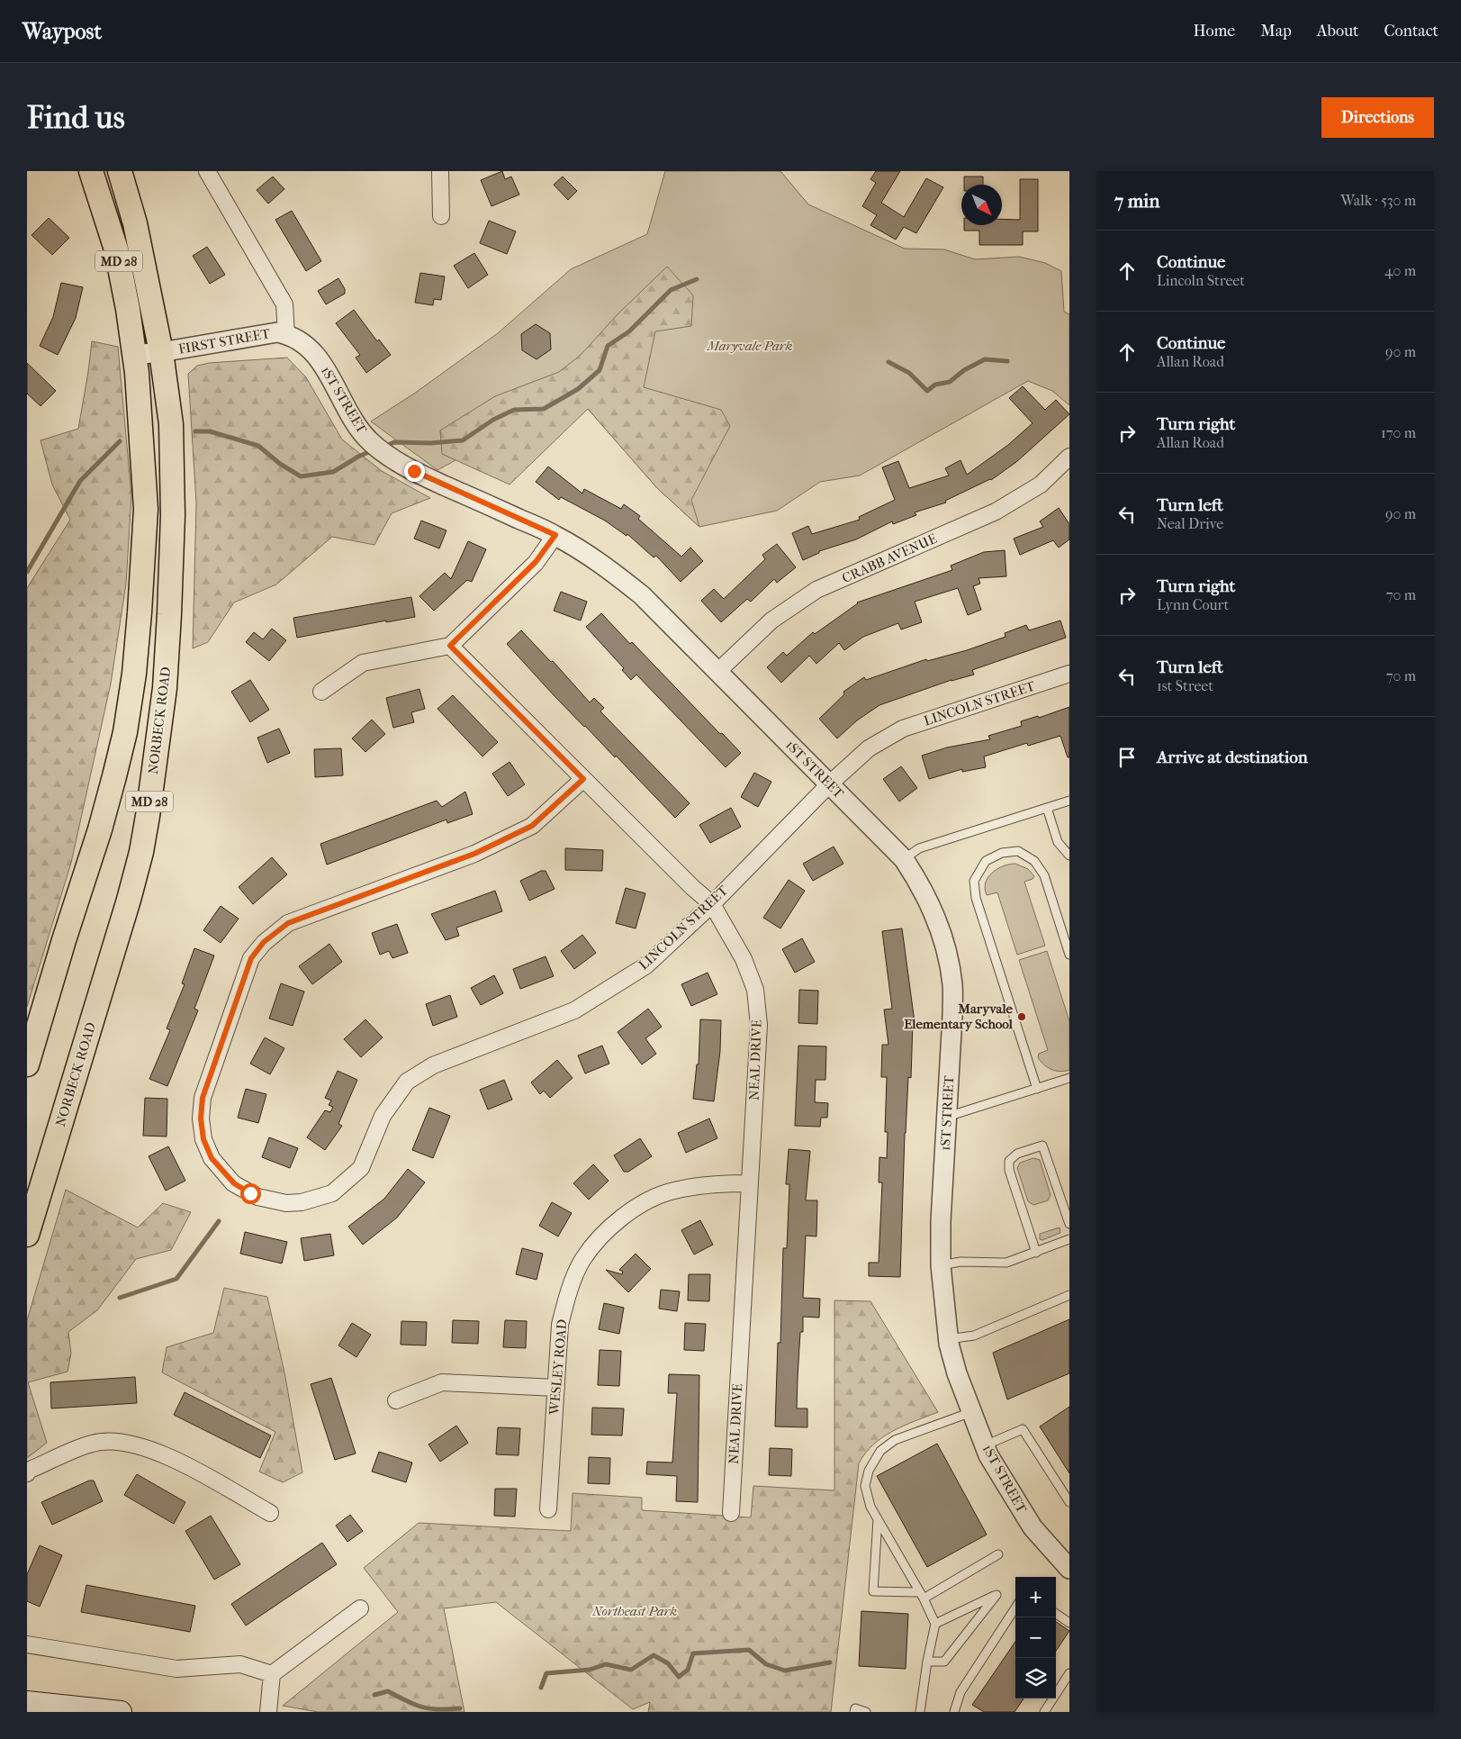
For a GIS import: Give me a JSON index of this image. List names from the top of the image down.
{
  "streets": {
    "main road": ["MD 28", "FIRST STREET", "NORBECK ROAD"],
    "street": [
      "1ST STREET",
      "CRABB AVENUE",
      "LINCOLN STREET",
      "NEAL DRIVE",
      "WESLEY ROAD"
    ]
  },
  "crossings": [
    ["MD 28", "FIRST STREET"],
    ["FIRST STREET", "1ST STREET"],
    ["FIRST STREET", "NORBECK ROAD"],
    ["1ST STREET", "CRABB AVENUE"],
    ["1ST STREET", "LINCOLN STREET"],
    ["LINCOLN STREET", "NEAL DRIVE"],
    ["NEAL DRIVE", "WESLEY ROAD"]
  ],
  "parks": ["Maryvale Park", "Northeast Park"],
  "places": ["Maryvale Elementary School"],
  "north": "bottom right",
  "page": {
    "header": "Waypost",
    "nav": [
      "Home",
      "Map",
      "About",
      "Contact"
    ],
    "buttons": "Directions",
    "title": "Find us",
    "heading": ["7 min", "Walk · 530 m"],
    "list": [
      ["Continue", "Lincoln Street", "40 m"],
      ["Continue", "Allan Road", "90 m"],
      ["Turn right", "Allan Road", "170 m"],
      ["Turn left", "Neal Drive", "90 m"],
      ["Turn right", "Lynn Court", "70 m"],
      ["Turn left", "1st Street", "70 m"],
      "Arrive at destination"
    ],
    "map_buttons": ["+", "−"]
  }
}
